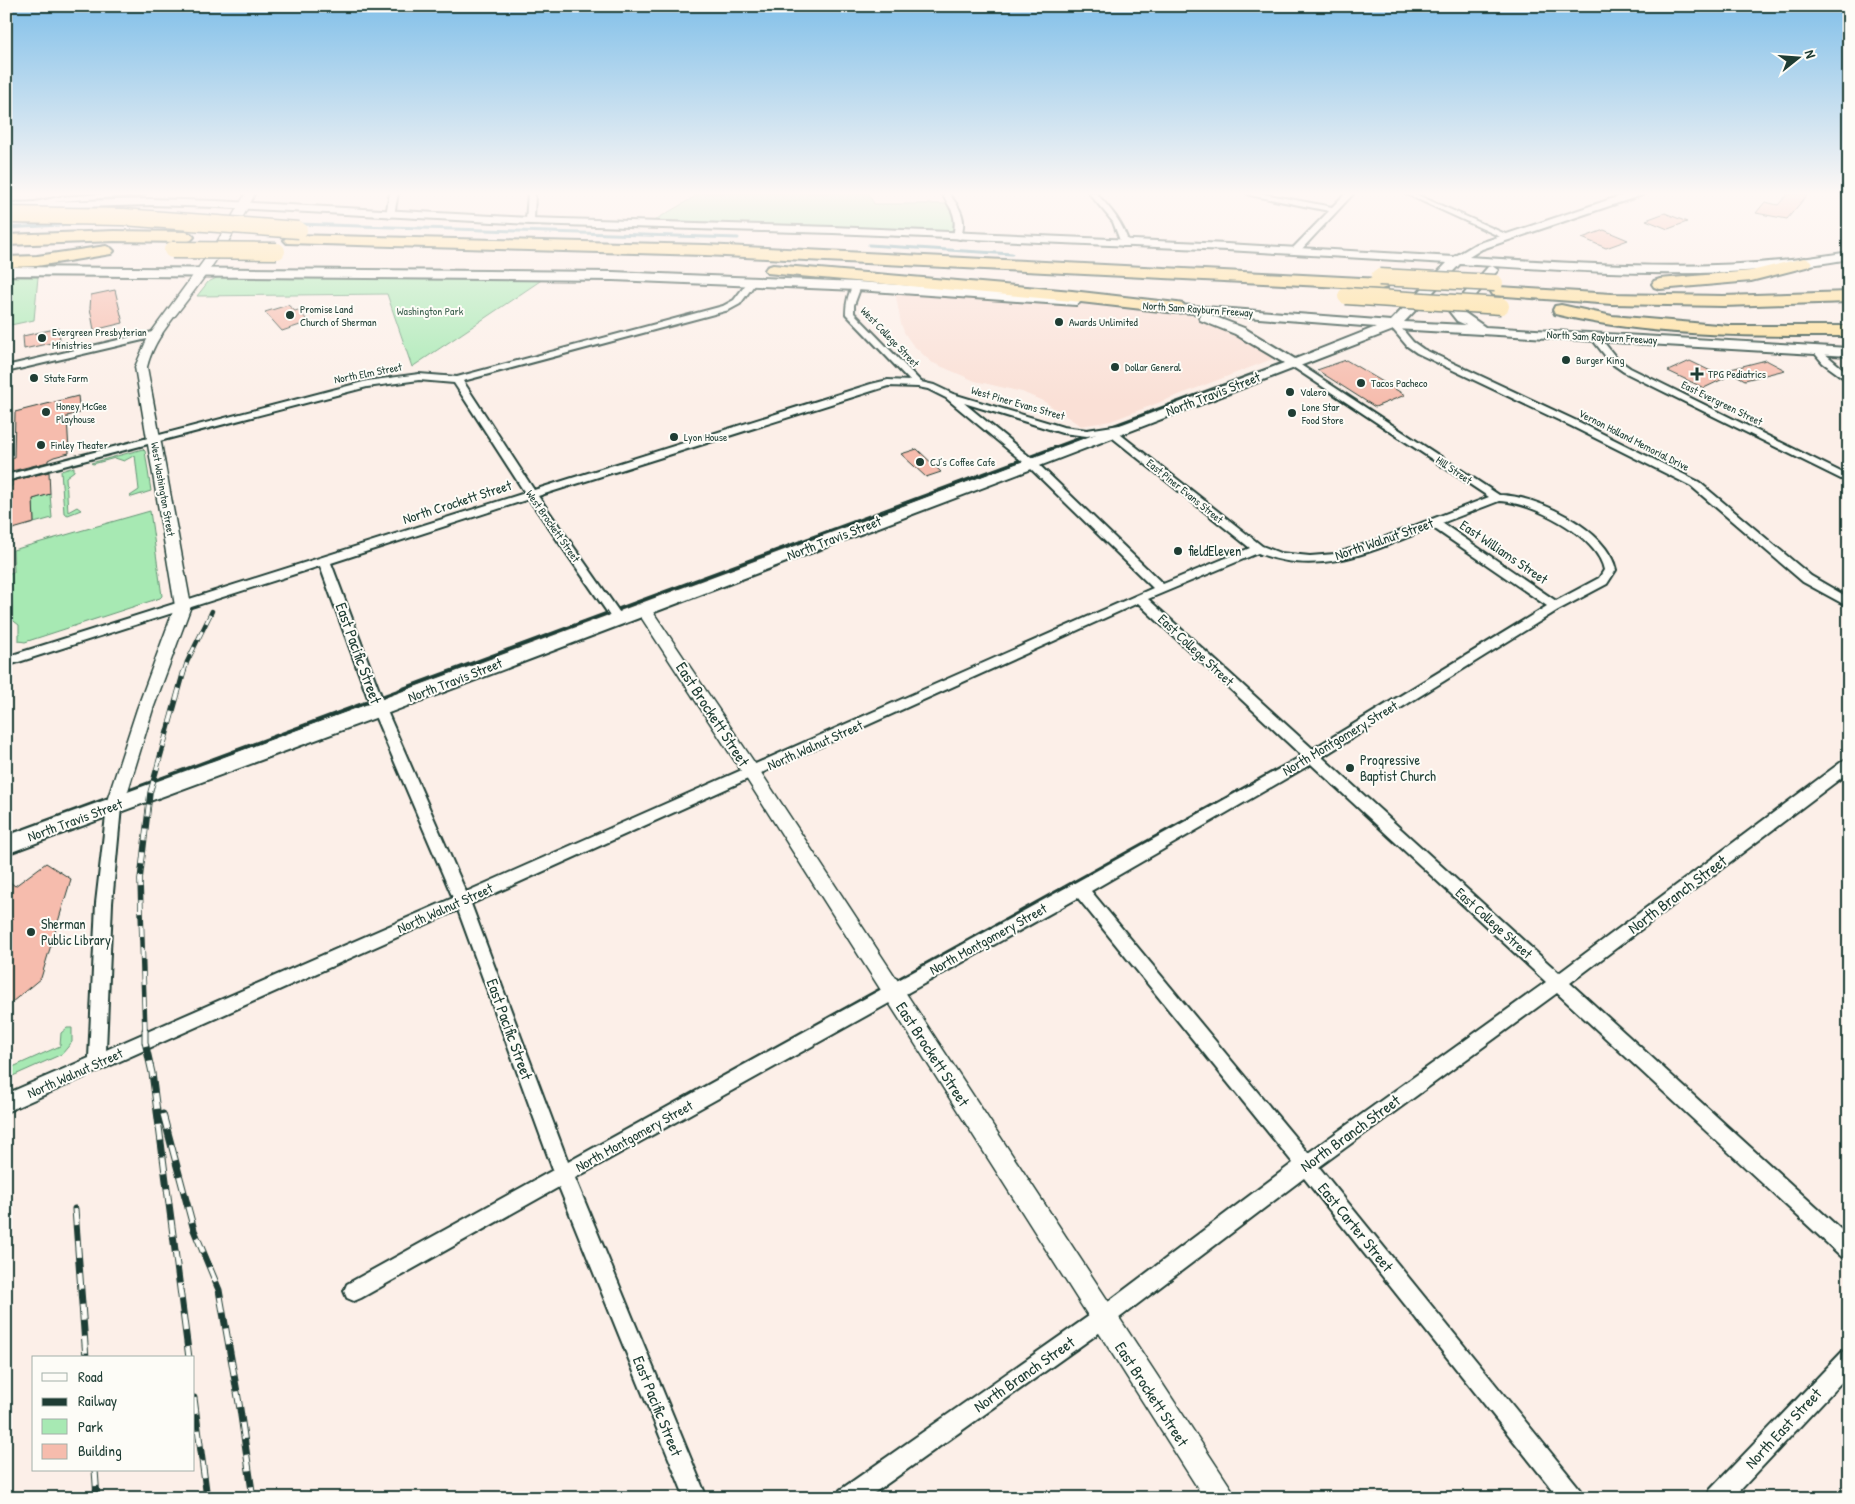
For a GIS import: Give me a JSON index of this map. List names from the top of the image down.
{
  "streets": {
    "highway": ["North Sam Rayburn Freeway"],
    "main road": ["North Travis Street"],
    "street": [
      "West College Street",
      "North Elm Street",
      "West Piner Evans Street",
      "East Evergreen Street",
      "Vernon Holland Memorial Drive",
      "Hill Street",
      "West Washington Street",
      "East Piner Evans Street",
      "North Crockett Street",
      "West Brockett Street",
      "North Walnut Street",
      "East Williams Street",
      "East College Street",
      "East Pacific Street",
      "East Brockett Street",
      "North Montgomery Street",
      "North Branch Street",
      "East Carter Street",
      "North East Street"
    ]
  },
  "crossings": [
    ["North Sam Rayburn Freeway", "West College Street"],
    ["North Sam Rayburn Freeway", "North Elm Street"],
    ["North Sam Rayburn Freeway", "North Travis Street"],
    ["North Sam Rayburn Freeway", "East Evergreen Street"],
    ["North Sam Rayburn Freeway", "Vernon Holland Memorial Drive"],
    ["North Sam Rayburn Freeway", "West Washington Street"],
    ["West College Street", "North Travis Street"],
    ["West College Street", "West Piner Evans Street"],
    ["West College Street", "North Crockett Street"],
    ["North Elm Street", "West Washington Street"],
    ["North Elm Street", "West Brockett Street"],
    ["North Travis Street", "West Piner Evans Street"],
    ["North Travis Street", "Vernon Holland Memorial Drive"],
    ["North Travis Street", "Hill Street"],
    ["North Travis Street", "East Piner Evans Street"],
    ["North Travis Street", "West Brockett Street"],
    ["North Travis Street", "East Pacific Street"],
    ["North Travis Street", "East Brockett Street"],
    ["Hill Street", "North Walnut Street"],
    ["Hill Street", "North Montgomery Street"],
    ["West Washington Street", "North Crockett Street"],
    ["East Piner Evans Street", "North Walnut Street"],
    ["North Crockett Street", "West Brockett Street"],
    ["North Crockett Street", "East Pacific Street"],
    ["North Walnut Street", "East Williams Street"],
    ["North Walnut Street", "East College Street"],
    ["North Walnut Street", "East Pacific Street"],
    ["North Walnut Street", "East Brockett Street"],
    ["East Williams Street", "North Montgomery Street"],
    ["East College Street", "North Montgomery Street"],
    ["East College Street", "North Branch Street"],
    ["East Pacific Street", "North Montgomery Street"],
    ["East Brockett Street", "North Montgomery Street"],
    ["East Brockett Street", "North Branch Street"],
    ["North Montgomery Street", "East Carter Street"],
    ["North Branch Street", "East Carter Street"]
  ],
  "parks": ["Washington Park"],
  "places": {
    "other": [
      "Promise Land Church of Sherman",
      "Awards Unlimited",
      "Evergreen Presbyterian Ministries",
      "Burger King",
      "Dollar General",
      "State Farm",
      "Tacos Pacheco",
      "Valero",
      "Honey McGee Playhouse",
      "Lone Star Food Store",
      "Lyon House",
      "Finley Theater",
      "CJ’s Coffee Cafe",
      "fieldEleven",
      "Progressive Baptist Church",
      "Sherman Public Library"
    ],
    "health": ["TPG Pediatrics"]
  },
  "legend": [
    "Road",
    "Railway",
    "Park",
    "Building"
  ],
  "north": "right"
}
